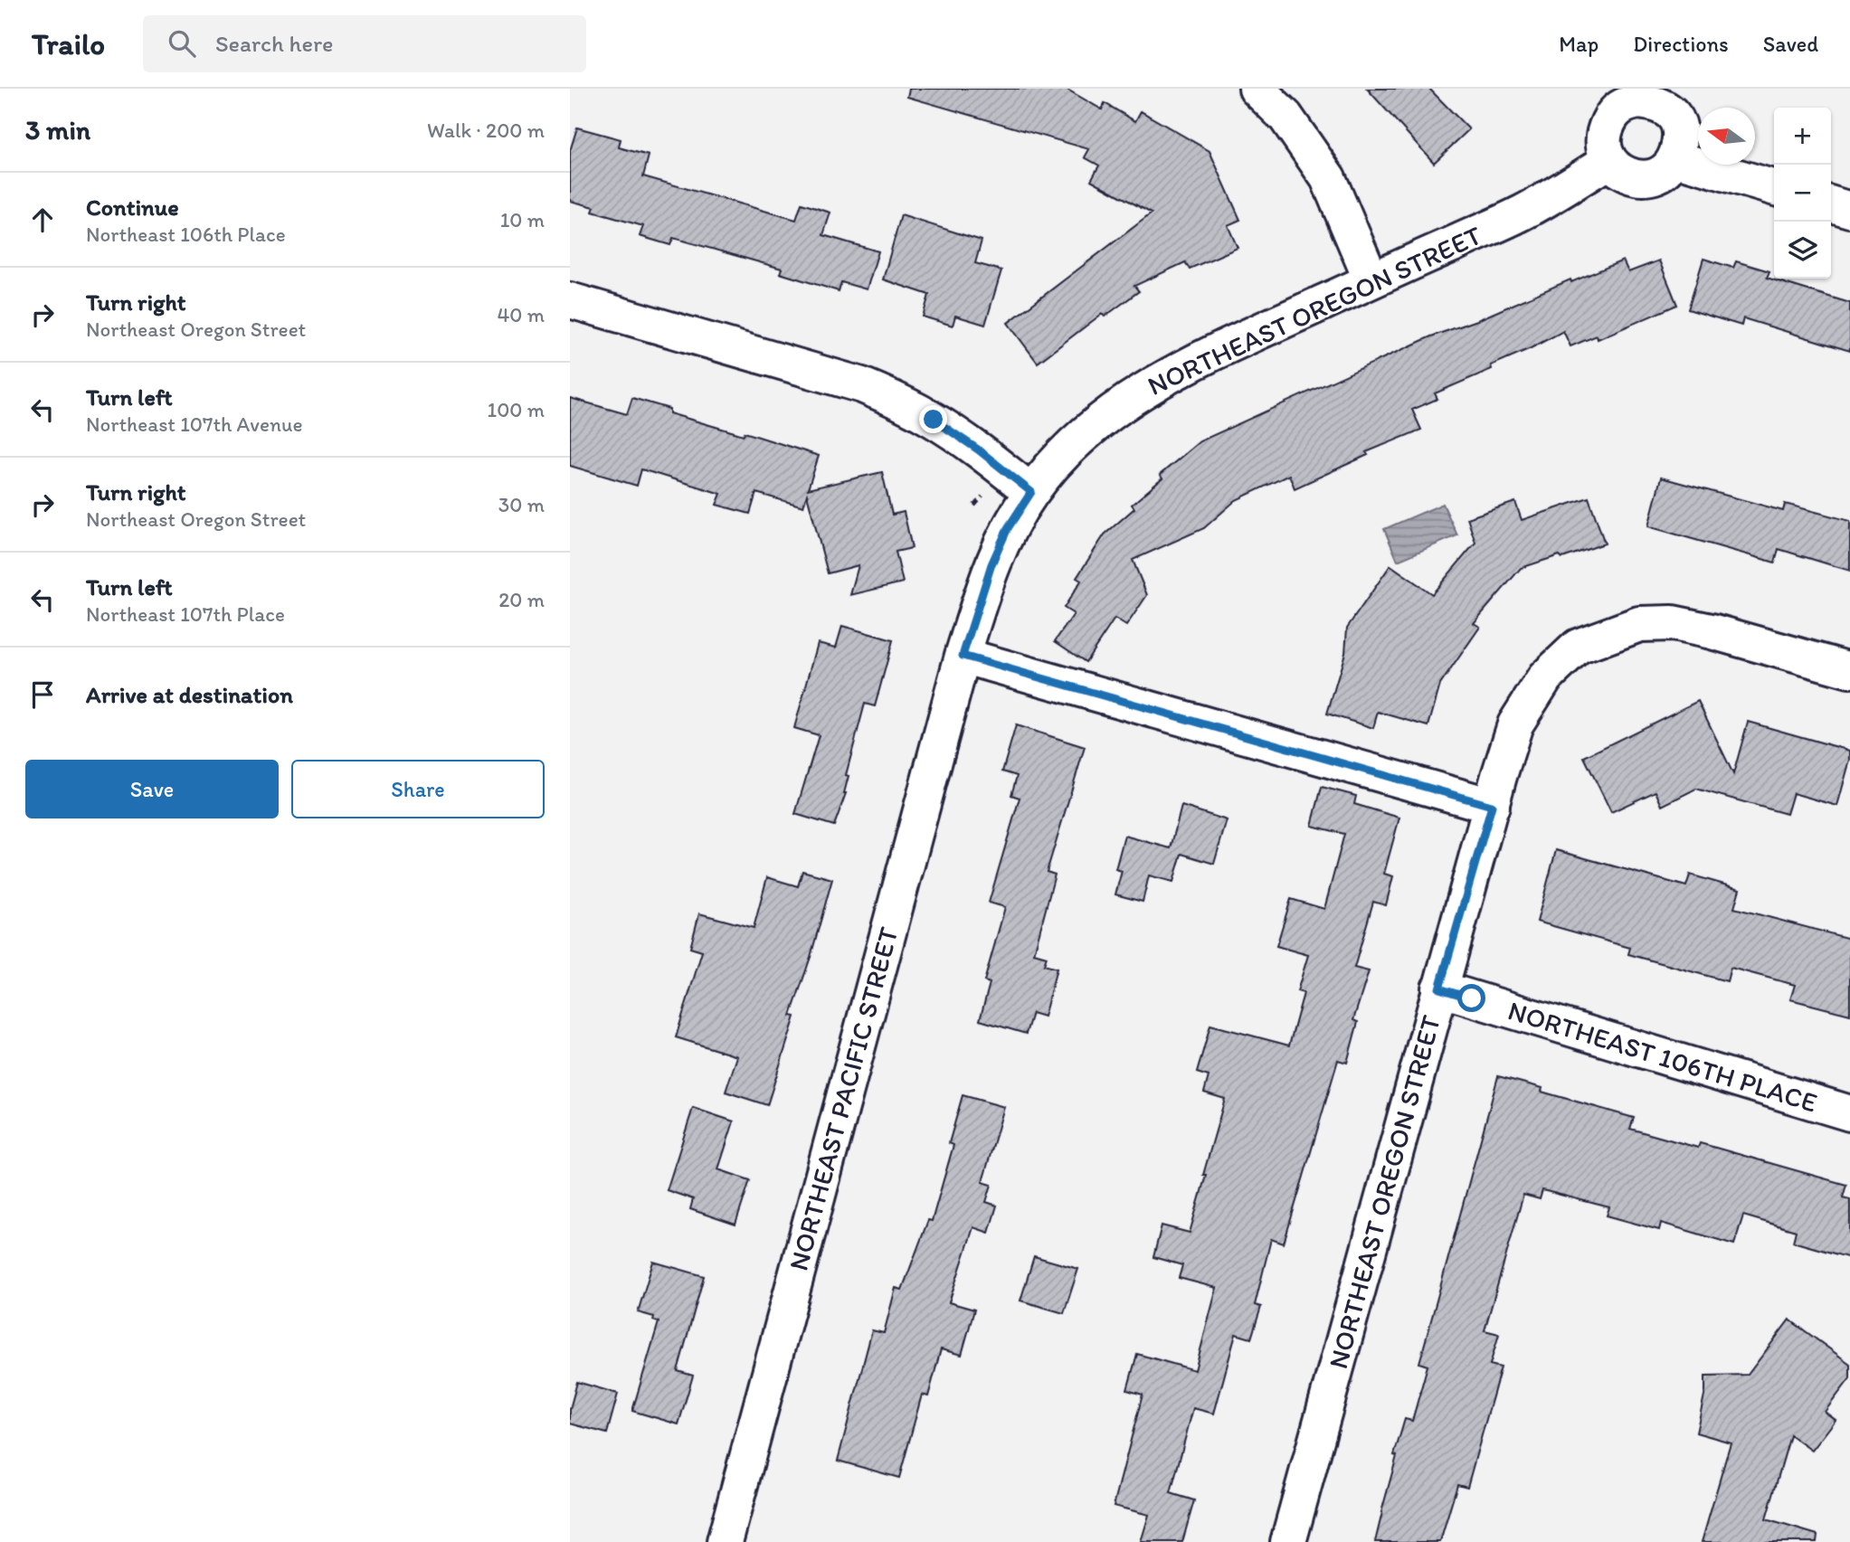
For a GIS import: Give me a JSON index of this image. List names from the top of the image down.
{
  "streets": {
    "street": ["NORTHEAST OREGON STREET", "NORTHEAST 106TH PLACE", "NORTHEAST PACIFIC STREET"]
  },
  "crossings": [
    ["NORTHEAST OREGON STREET", "NORTHEAST 106TH PLACE"],
    ["NORTHEAST OREGON STREET", "NORTHEAST PACIFIC STREET"]
  ],
  "north": "left",
  "page": {
    "header": "Trailo",
    "search": "Search here",
    "nav": ["Map", "Directions", "Saved"],
    "heading": ["3 min", "Walk · 200 m"],
    "map_buttons": ["+", "−"],
    "list": [
      ["Continue", "Northeast 106th Place", "10 m"],
      ["Turn right", "Northeast Oregon Street", "40 m"],
      ["Turn left", "Northeast 107th Avenue", "100 m"],
      ["Turn right", "Northeast Oregon Street", "30 m"],
      ["Turn left", "Northeast 107th Place", "20 m"],
      "Arrive at destination"
    ],
    "buttons": ["Save", "Share"]
  }
}
